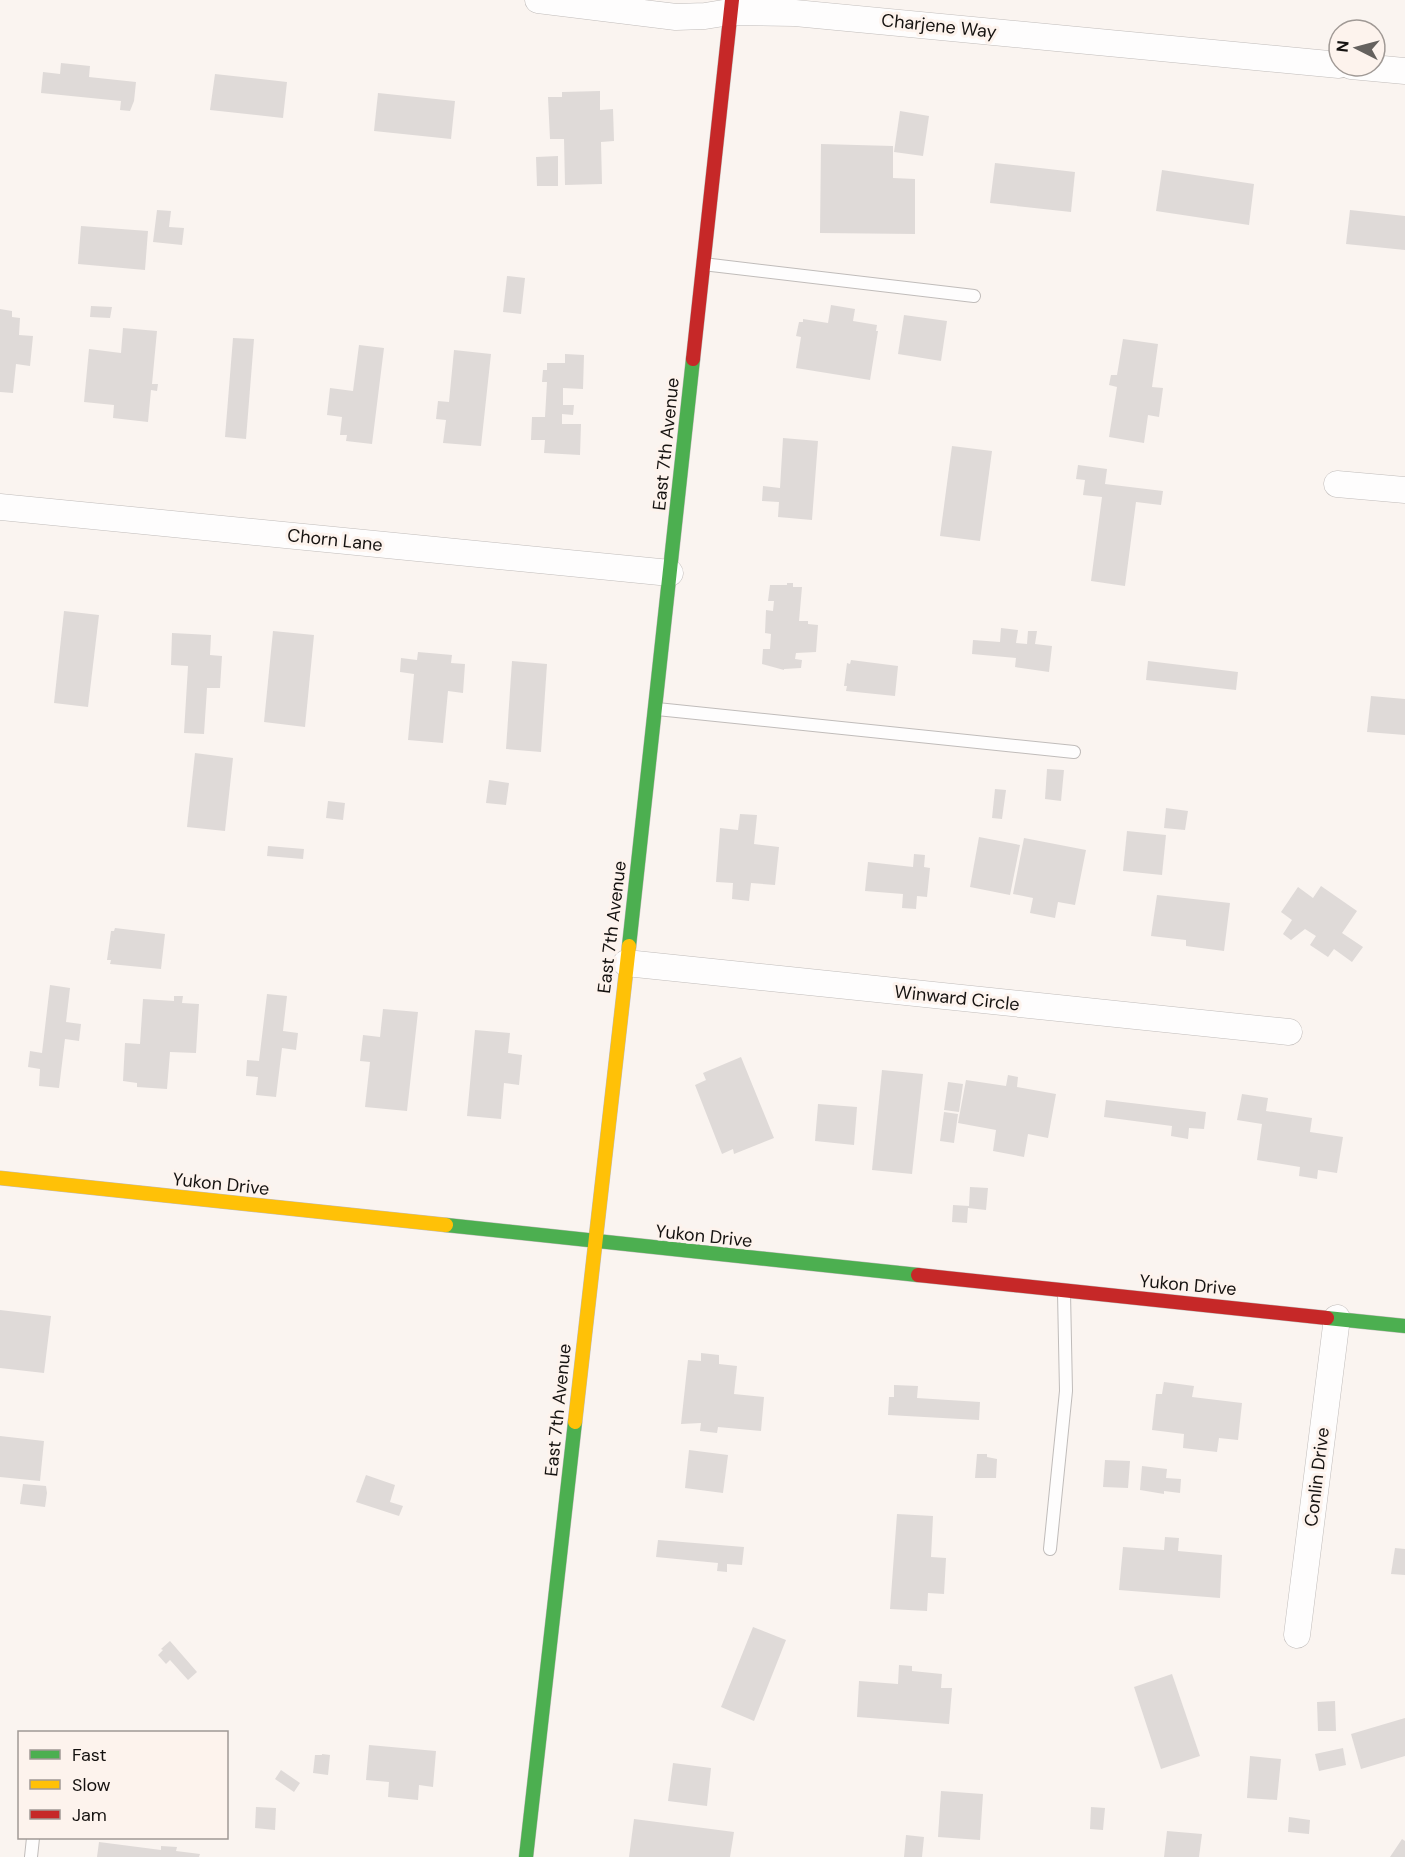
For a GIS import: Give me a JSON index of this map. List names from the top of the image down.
{
  "streets": {
    "main road": ["East 7th Avenue", "Yukon Drive"],
    "street": [
      "Charjene Way",
      "Chorn Lane",
      "Winward Circle",
      "Conlin Drive"
    ]
  },
  "crossings": [
    ["Charjene Way", "East 7th Avenue"],
    ["East 7th Avenue", "Chorn Lane"],
    ["East 7th Avenue", "Winward Circle"],
    ["East 7th Avenue", "Yukon Drive"],
    ["Yukon Drive", "Conlin Drive"]
  ],
  "legend": ["Fast", "Slow", "Jam"],
  "north": "left"
}
